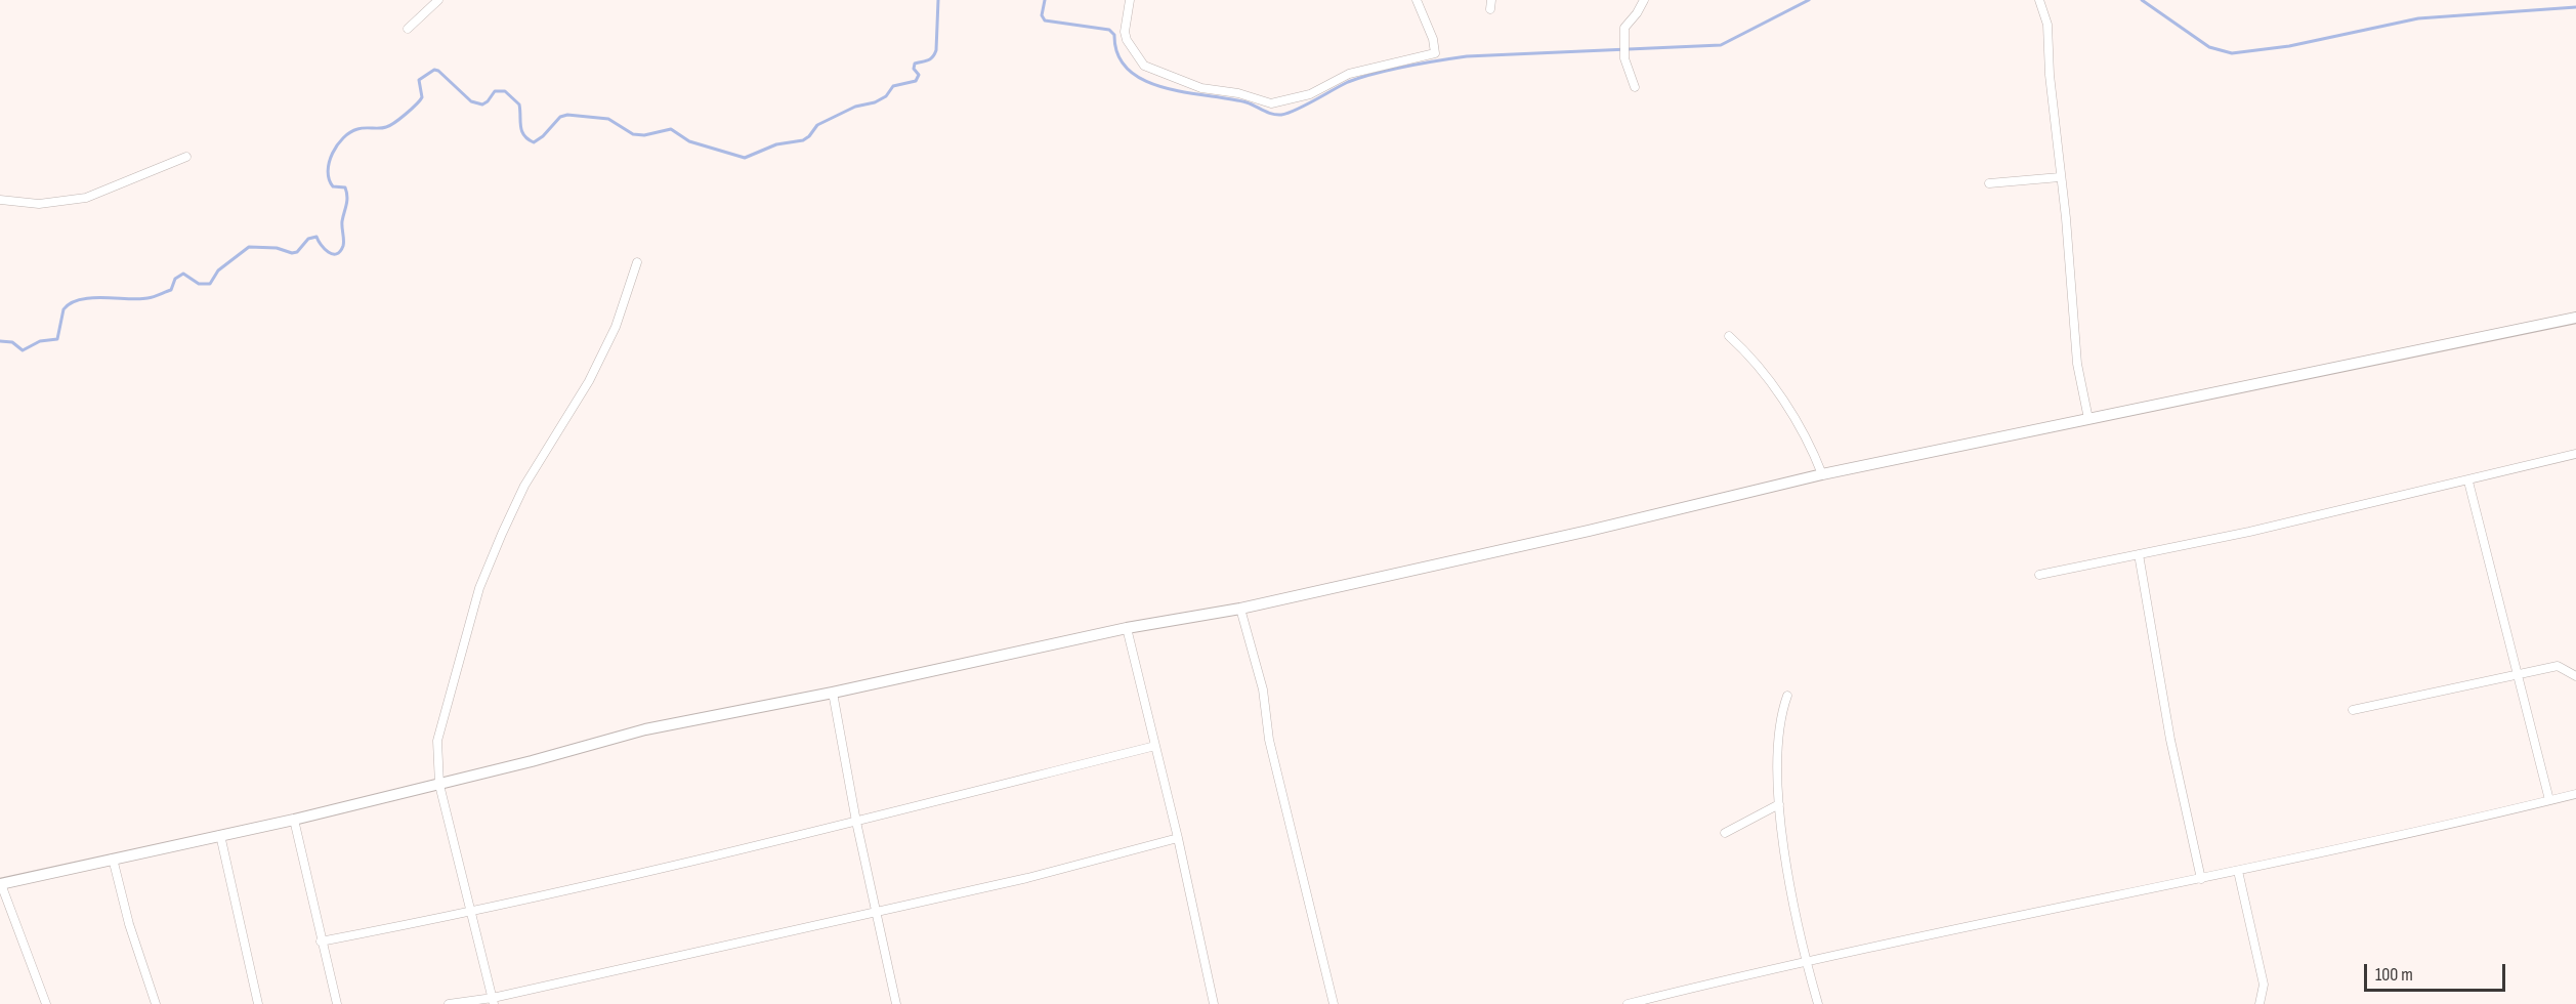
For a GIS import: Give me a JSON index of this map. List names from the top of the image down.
{
  "scale_bar": "100 m"
}
